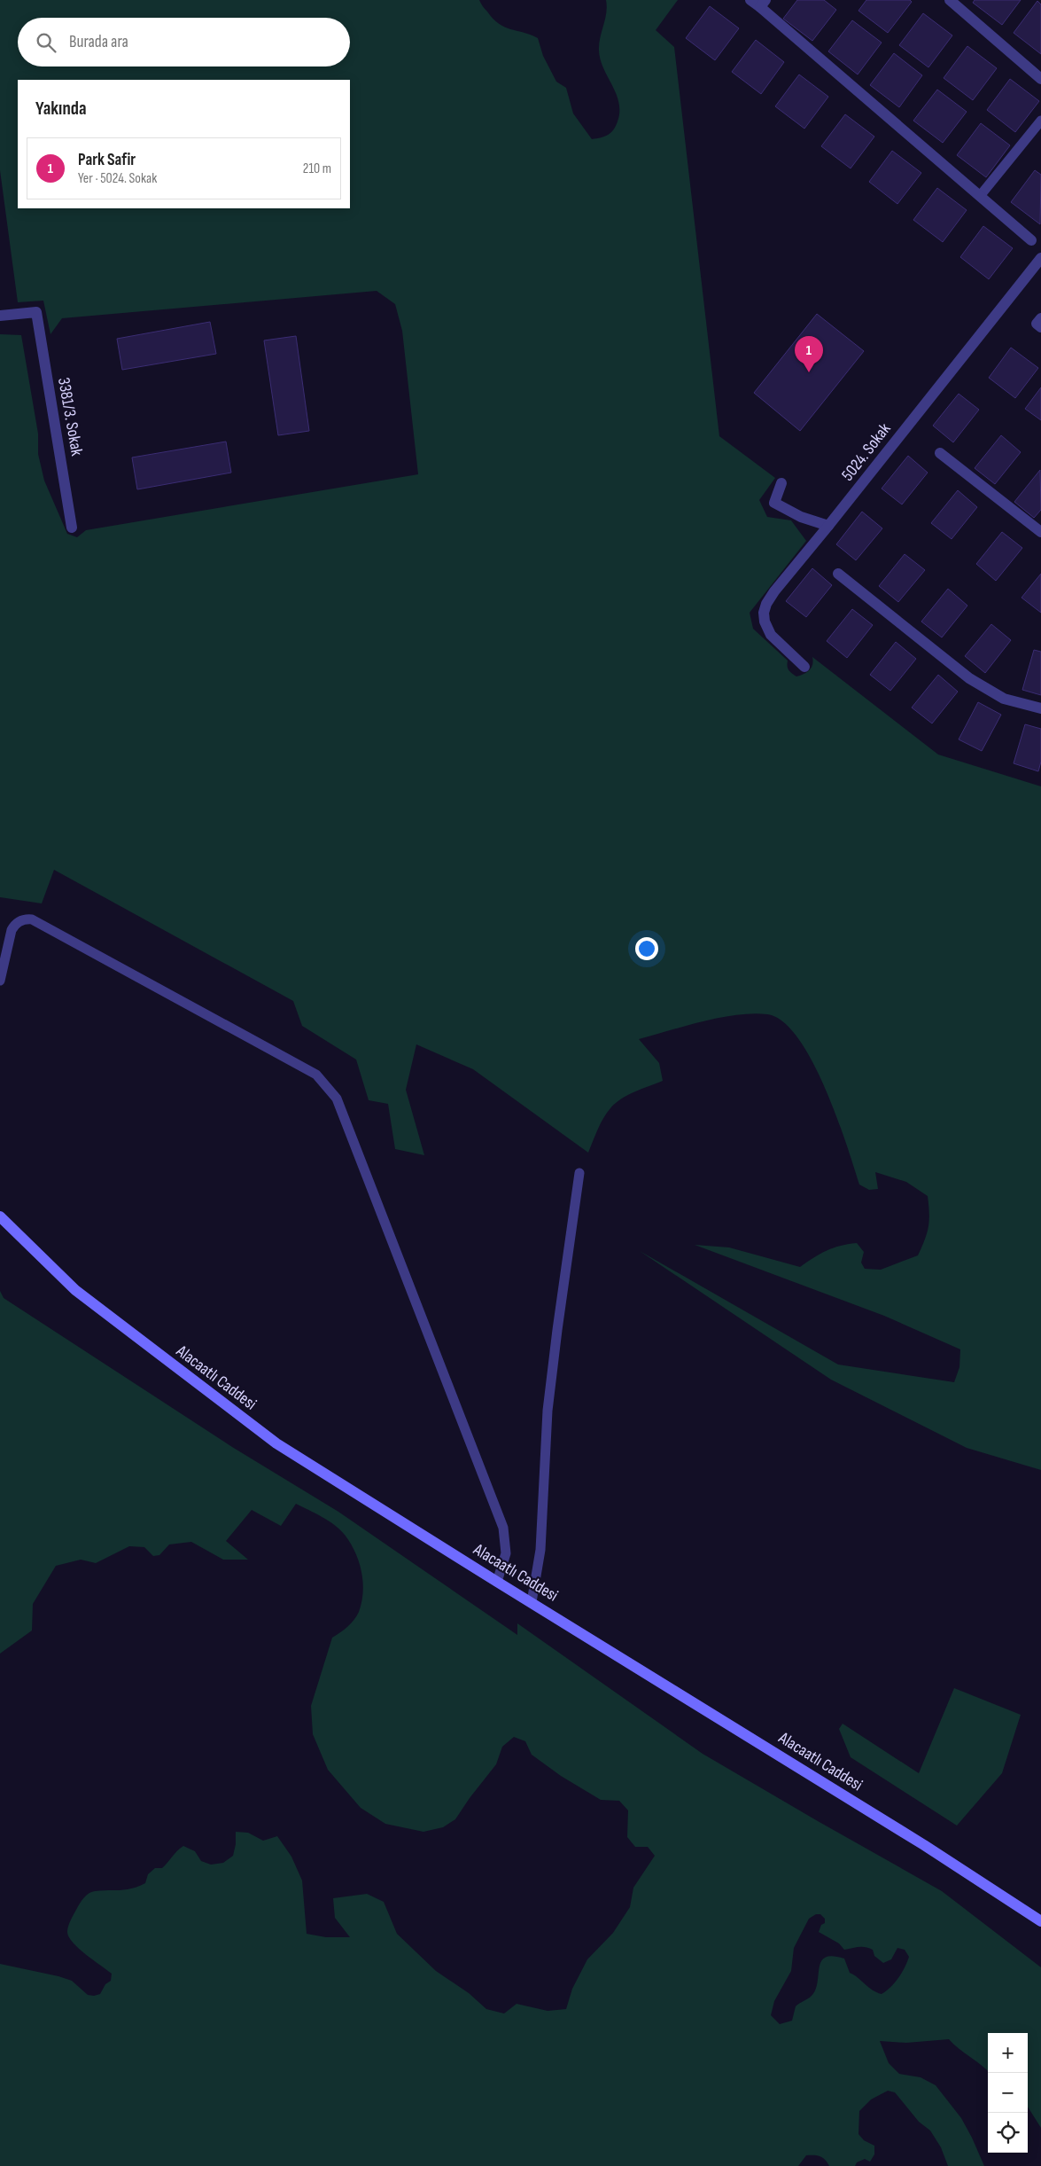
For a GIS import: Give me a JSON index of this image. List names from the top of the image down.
{
  "streets": {
    "main road": ["Alacaatlı Caddesi"],
    "street": ["3381/3. Sokak", "5024. Sokak"]
  },
  "page": {
    "search": "Burada ara",
    "heading": "Yakında",
    "list": [
      {
        "mark": "1",
        "name": "Park Safir",
        "note": "Yer · 5024. Sokak",
        "value": "210 m"
      }
    ],
    "pins": "1",
    "map_buttons": ["+", "−"]
  }
}
